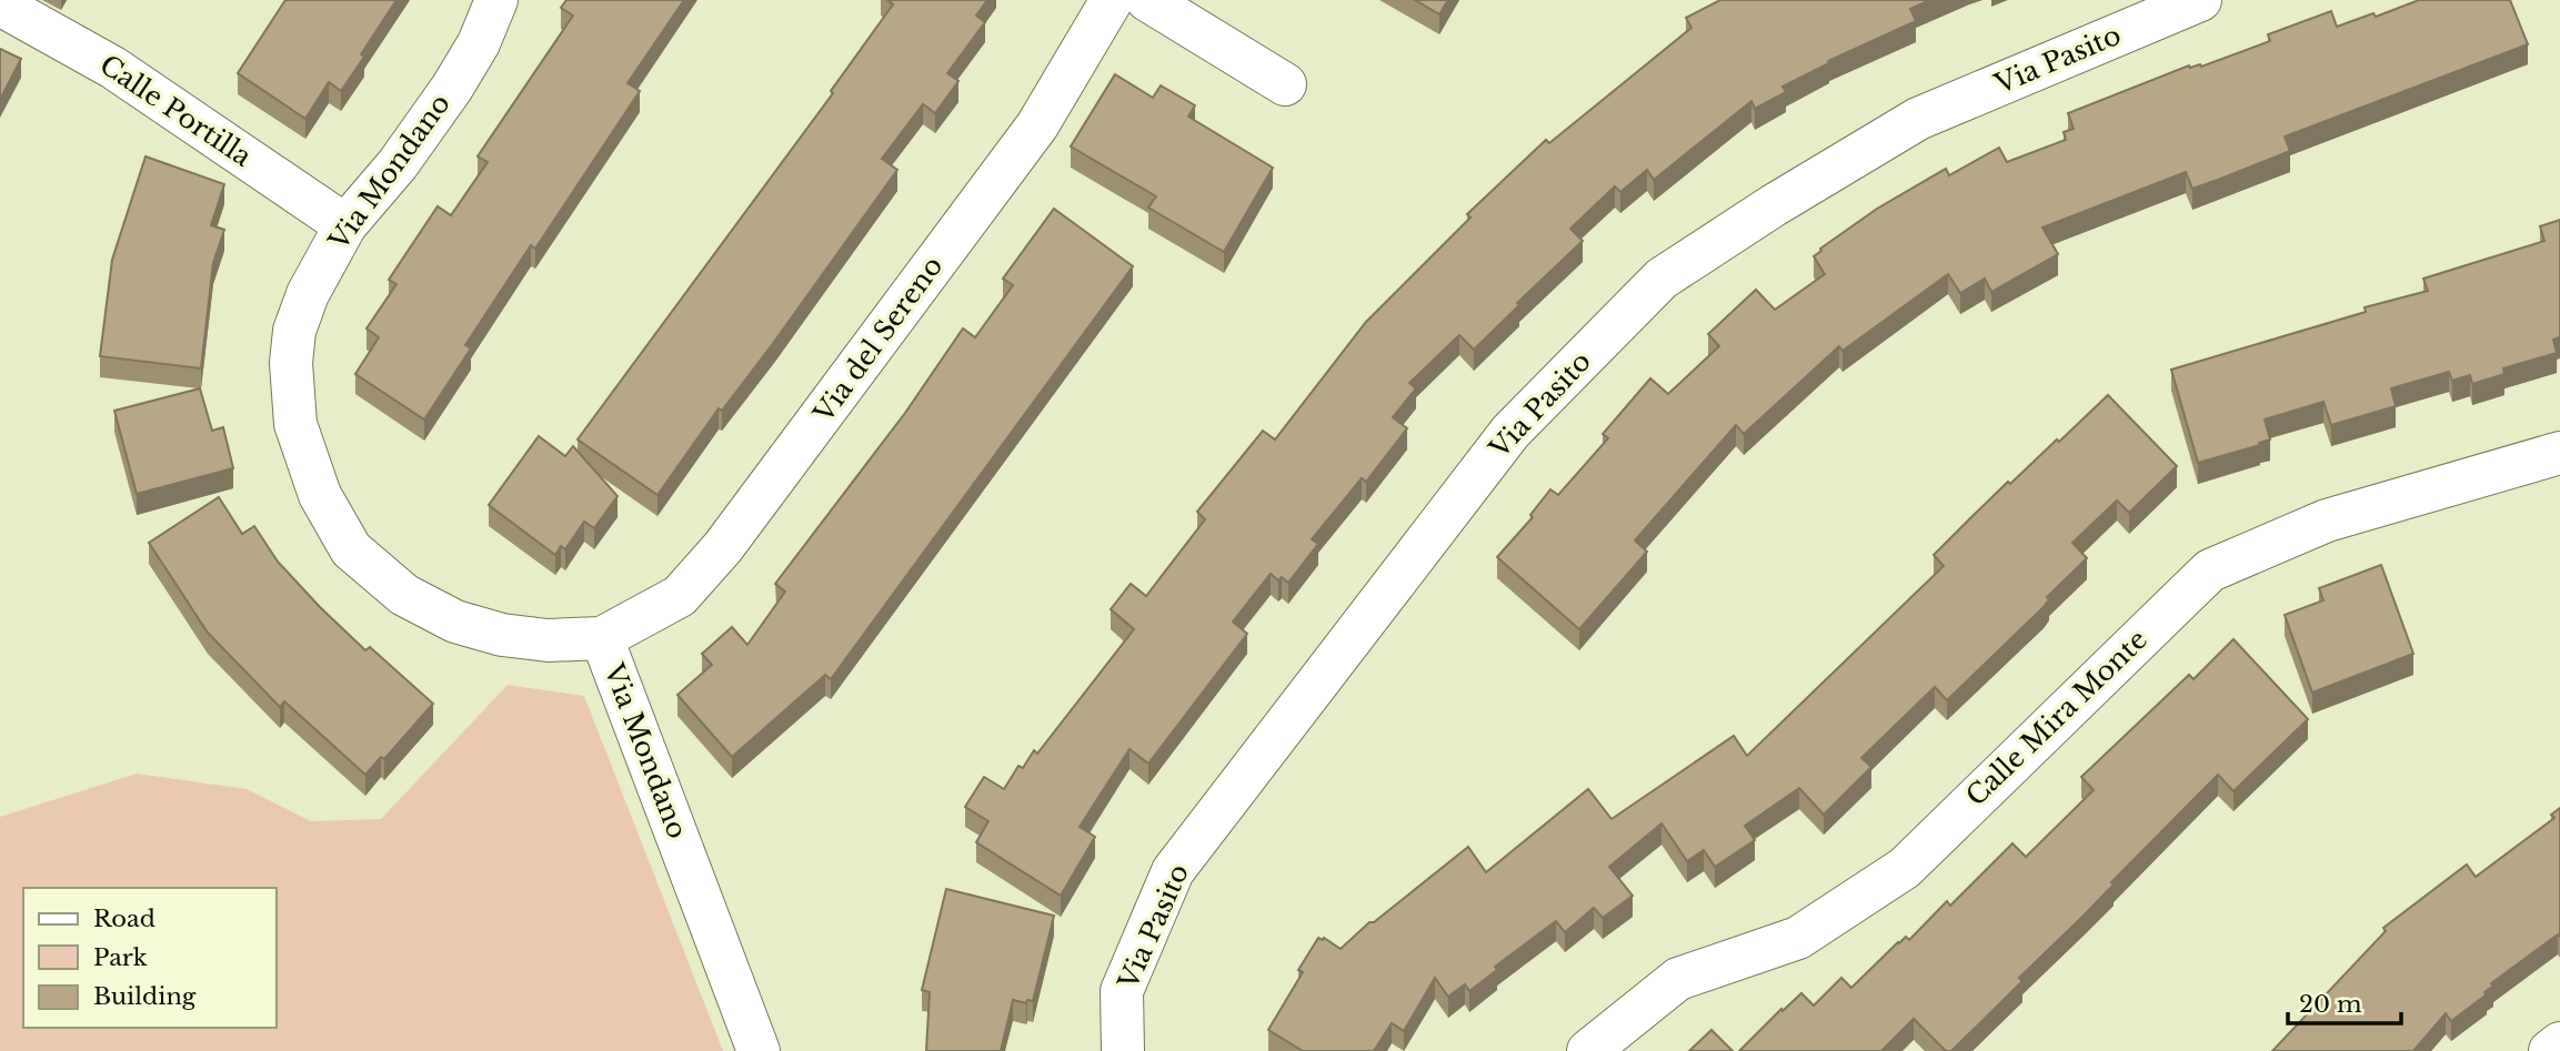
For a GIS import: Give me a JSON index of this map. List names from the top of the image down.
{
  "streets": {
    "street": [
      "Via Pasito",
      "Calle Portilla",
      "Via Mondano",
      "Via del Sereno",
      "Calle Mira Monte"
    ]
  },
  "crossings": [
    ["Calle Portilla", "Via Mondano"],
    ["Via Mondano", "Via del Sereno"]
  ],
  "legend": ["Road", "Park", "Building"],
  "scale_bar": "20 m"
}
